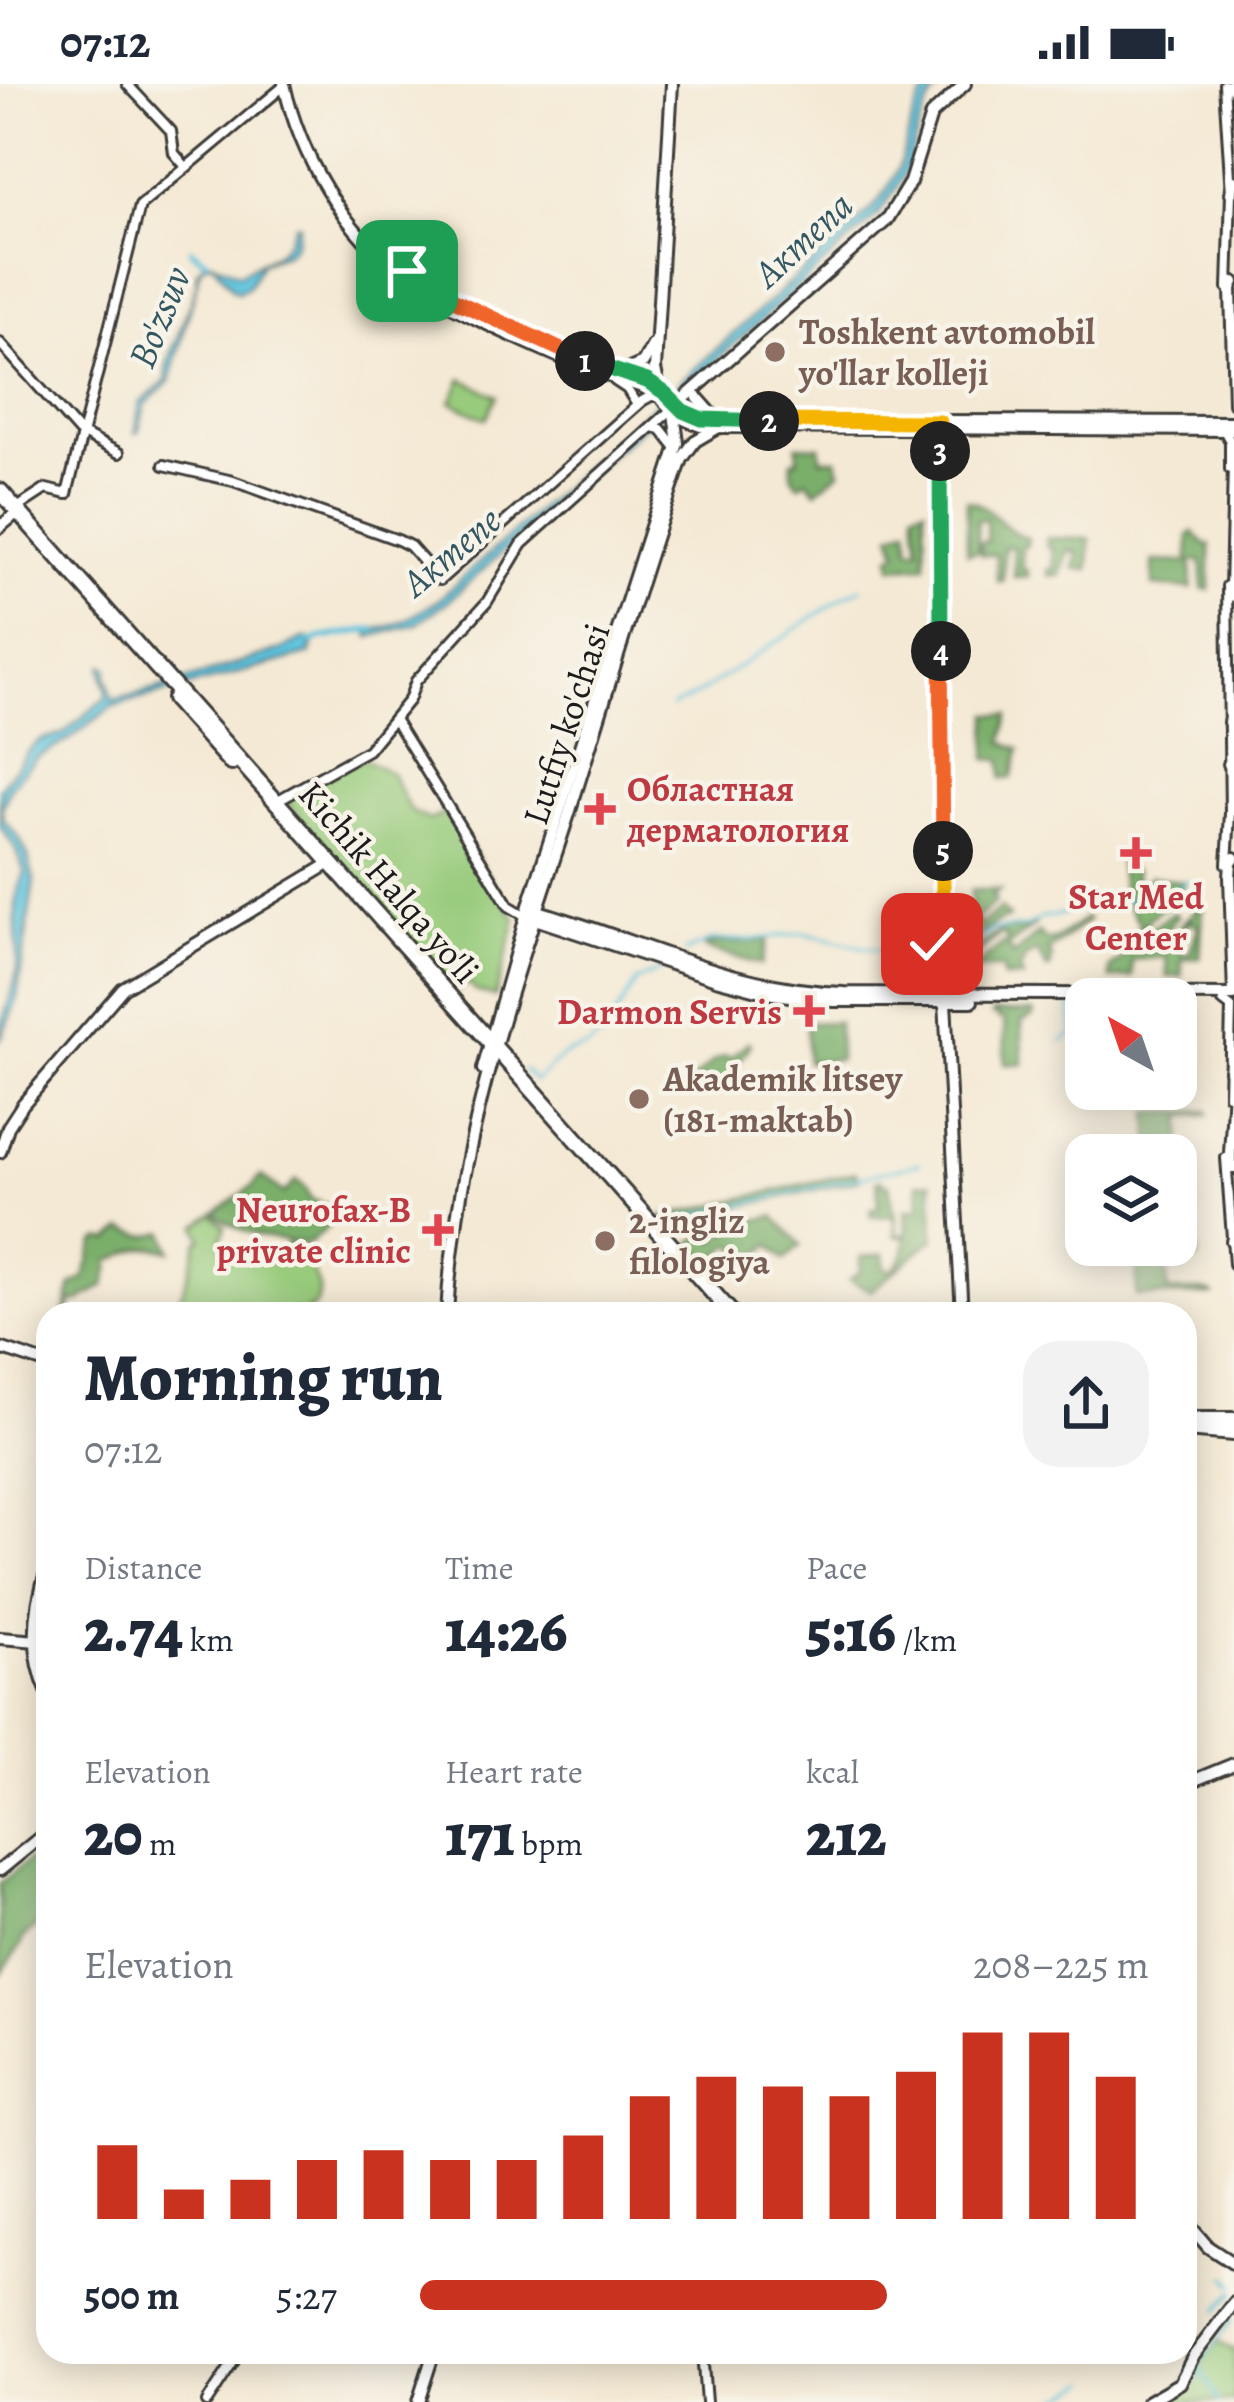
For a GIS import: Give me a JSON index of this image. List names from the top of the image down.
{
  "streets": {
    "highway": ["Kichik Halqa yo'li"],
    "main road": ["Lutfiy ko'chasi"]
  },
  "crossings": [
    ["Lutfiy ko'chasi", "Kichik Halqa yo'li"]
  ],
  "water": ["Актепа", "Bo'zsuv", "Актепе"],
  "places": {
    "other": ["Toshkent avtomobil yo'llar kolleji", "Akademik litsey (181-maktab)", "2-ingliz filologiya"],
    "health": [
      "Областная дерматология",
      "Star Med Center",
      "Darmon Servis",
      "Neurofax-B private clinic"
    ]
  },
  "north": "top left",
  "page": {
    "status": "07:12",
    "pins": [
      "1",
      "2",
      "3",
      "4",
      "5"
    ],
    "heading": ["Morning run", "07:12"],
    "stats": [
      ["Distance", "2.74 km"],
      ["Time", "14:26"],
      ["Pace", "5:16 /km"],
      ["Elevation", "20 m"],
      ["Heart rate", "171 bpm"],
      ["kcal", "212"]
    ],
    "chart": ["Elevation", "208–225 m"],
    "list": [
      {
        "name": "500 m",
        "note": "5:27"
      }
    ]
  }
}
